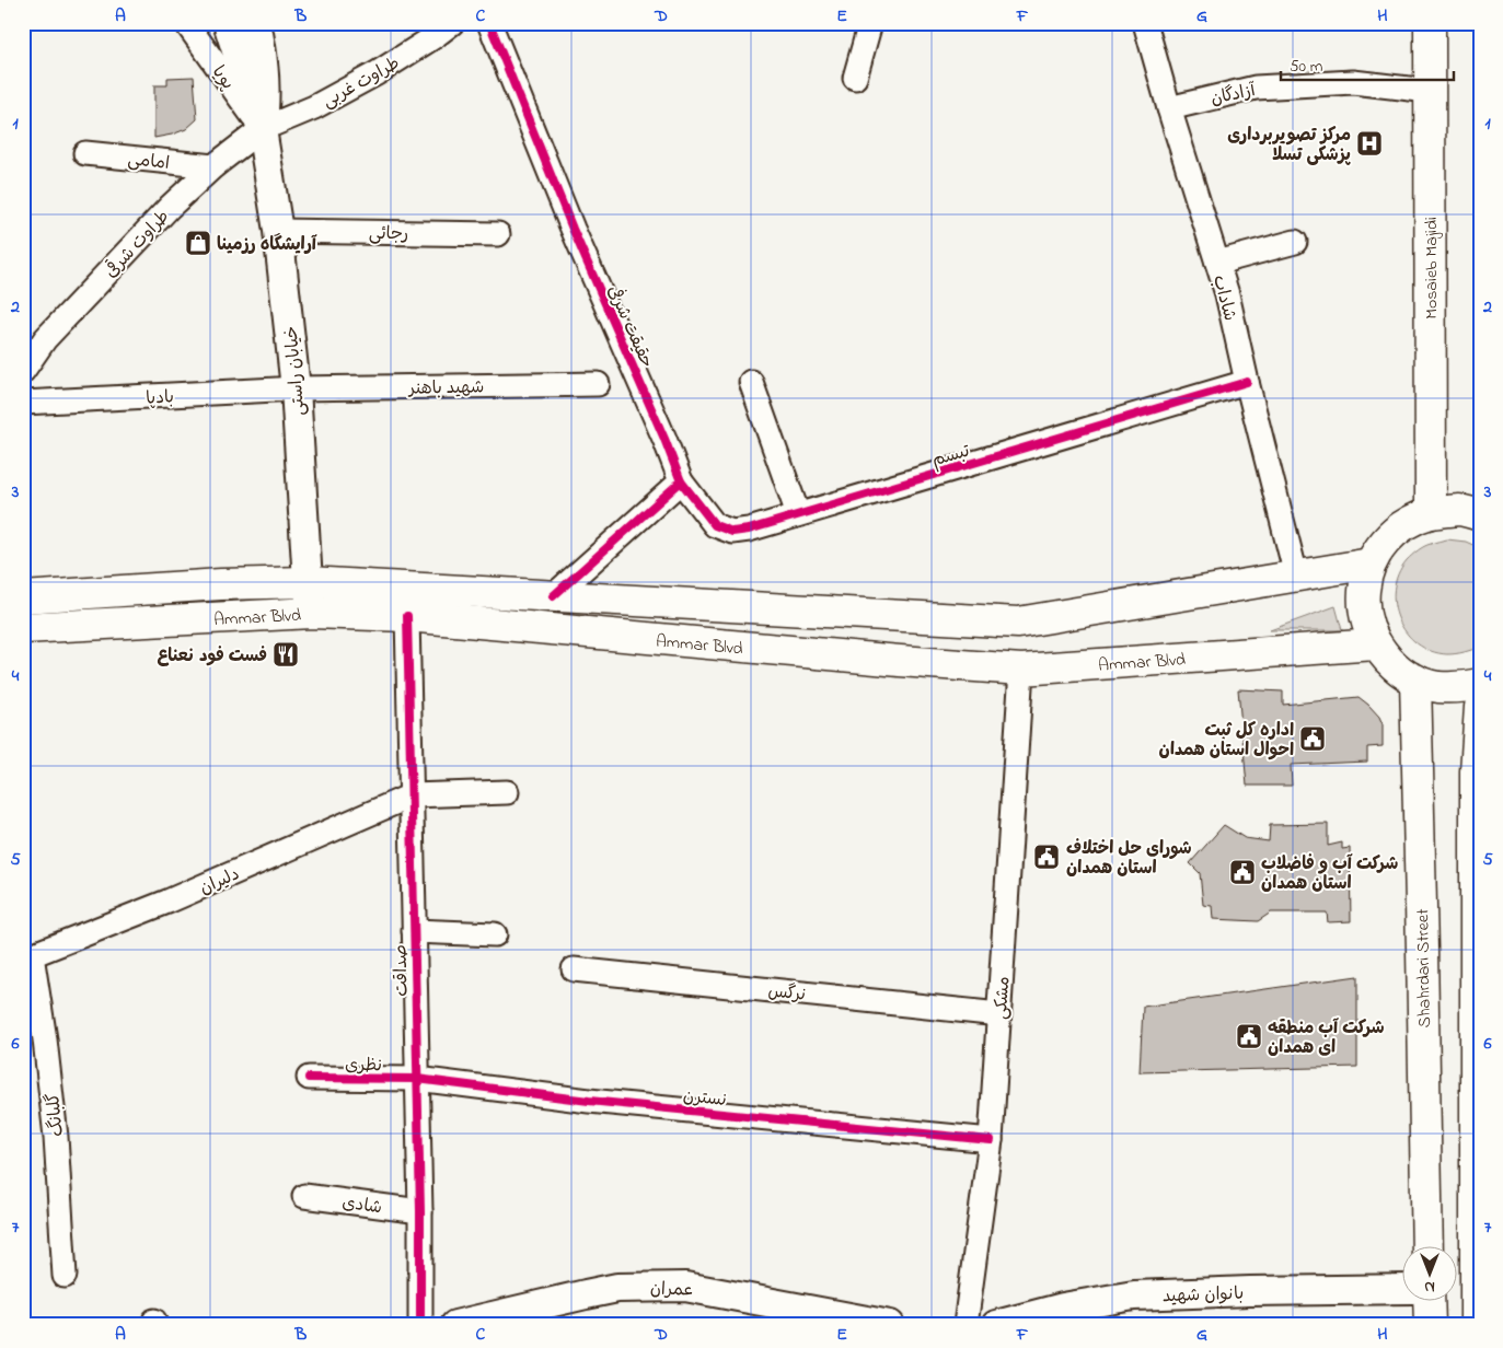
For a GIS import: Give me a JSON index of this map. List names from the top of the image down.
{
  "streets": {
    "main road": ["Mosaieb Majidi", "Ammar Blvd", "Shahrdari Street"],
    "street": [
      "پویا",
      "طراوت غربی",
      "آزادگان",
      "امامی",
      "رجائی",
      "طراوت شرقی",
      "شاداب",
      "حقیقت شرفی",
      "خیابان راستی",
      "شهید باهنر",
      "بادپا",
      "تبسم",
      "دلیران",
      "صداقت",
      "نرگس",
      "مشکی",
      "نظری",
      "نسترن",
      "گلبانگ",
      "شادی",
      "عمران",
      "بانوان شهید"
    ]
  },
  "crossings": [
    ["پویا", "طراوت غربی"],
    ["پویا", "طراوت شرقی"],
    ["پویا", "خیابان راستی"],
    ["طراوت غربی", "طراوت شرقی"],
    ["طراوت غربی", "خیابان راستی"],
    ["آزادگان", "Mosaieb Majidi"],
    ["آزادگان", "شاداب"],
    ["امامی", "طراوت شرقی"],
    ["رجائی", "خیابان راستی"],
    ["طراوت شرقی", "خیابان راستی"],
    ["شاداب", "تبسم"],
    ["شاداب", "Ammar Blvd"],
    ["حقیقت شرفی", "تبسم"],
    ["خیابان راستی", "شهید باهنر"],
    ["خیابان راستی", "بادپا"],
    ["خیابان راستی", "Ammar Blvd"],
    ["شهید باهنر", "بادپا"],
    ["Ammar Blvd", "صداقت"],
    ["Ammar Blvd", "مشکی"],
    ["دلیران", "صداقت"],
    ["دلیران", "گلبانگ"],
    ["صداقت", "نظری"],
    ["صداقت", "نسترن"],
    ["صداقت", "شادی"],
    ["نرگس", "مشکی"],
    ["مشکی", "نسترن"],
    ["نظری", "نسترن"]
  ],
  "places": {
    "hospital": ["مرکز تصویربرداری پزشکی تسلا"],
    "shop": ["آرایشگاه رزمینا"],
    "restaurant": ["فست فود نعناع"],
    "public building": [
      "اداره کل ثبت احوال استان همدان",
      "شوراى حل اختلاف استان همدان",
      "شرکت آب و فاضلاب استان همدان",
      "شرکت آب منطقه ای همدان"
    ]
  },
  "scale_bar": "50 m",
  "north": "bottom",
  "grid": {
    "columns": [
      "A",
      "B",
      "C",
      "D",
      "E",
      "F",
      "G",
      "H"
    ],
    "rows": [
      "1",
      "2",
      "3",
      "4",
      "5",
      "6",
      "7"
    ]
  }
}
